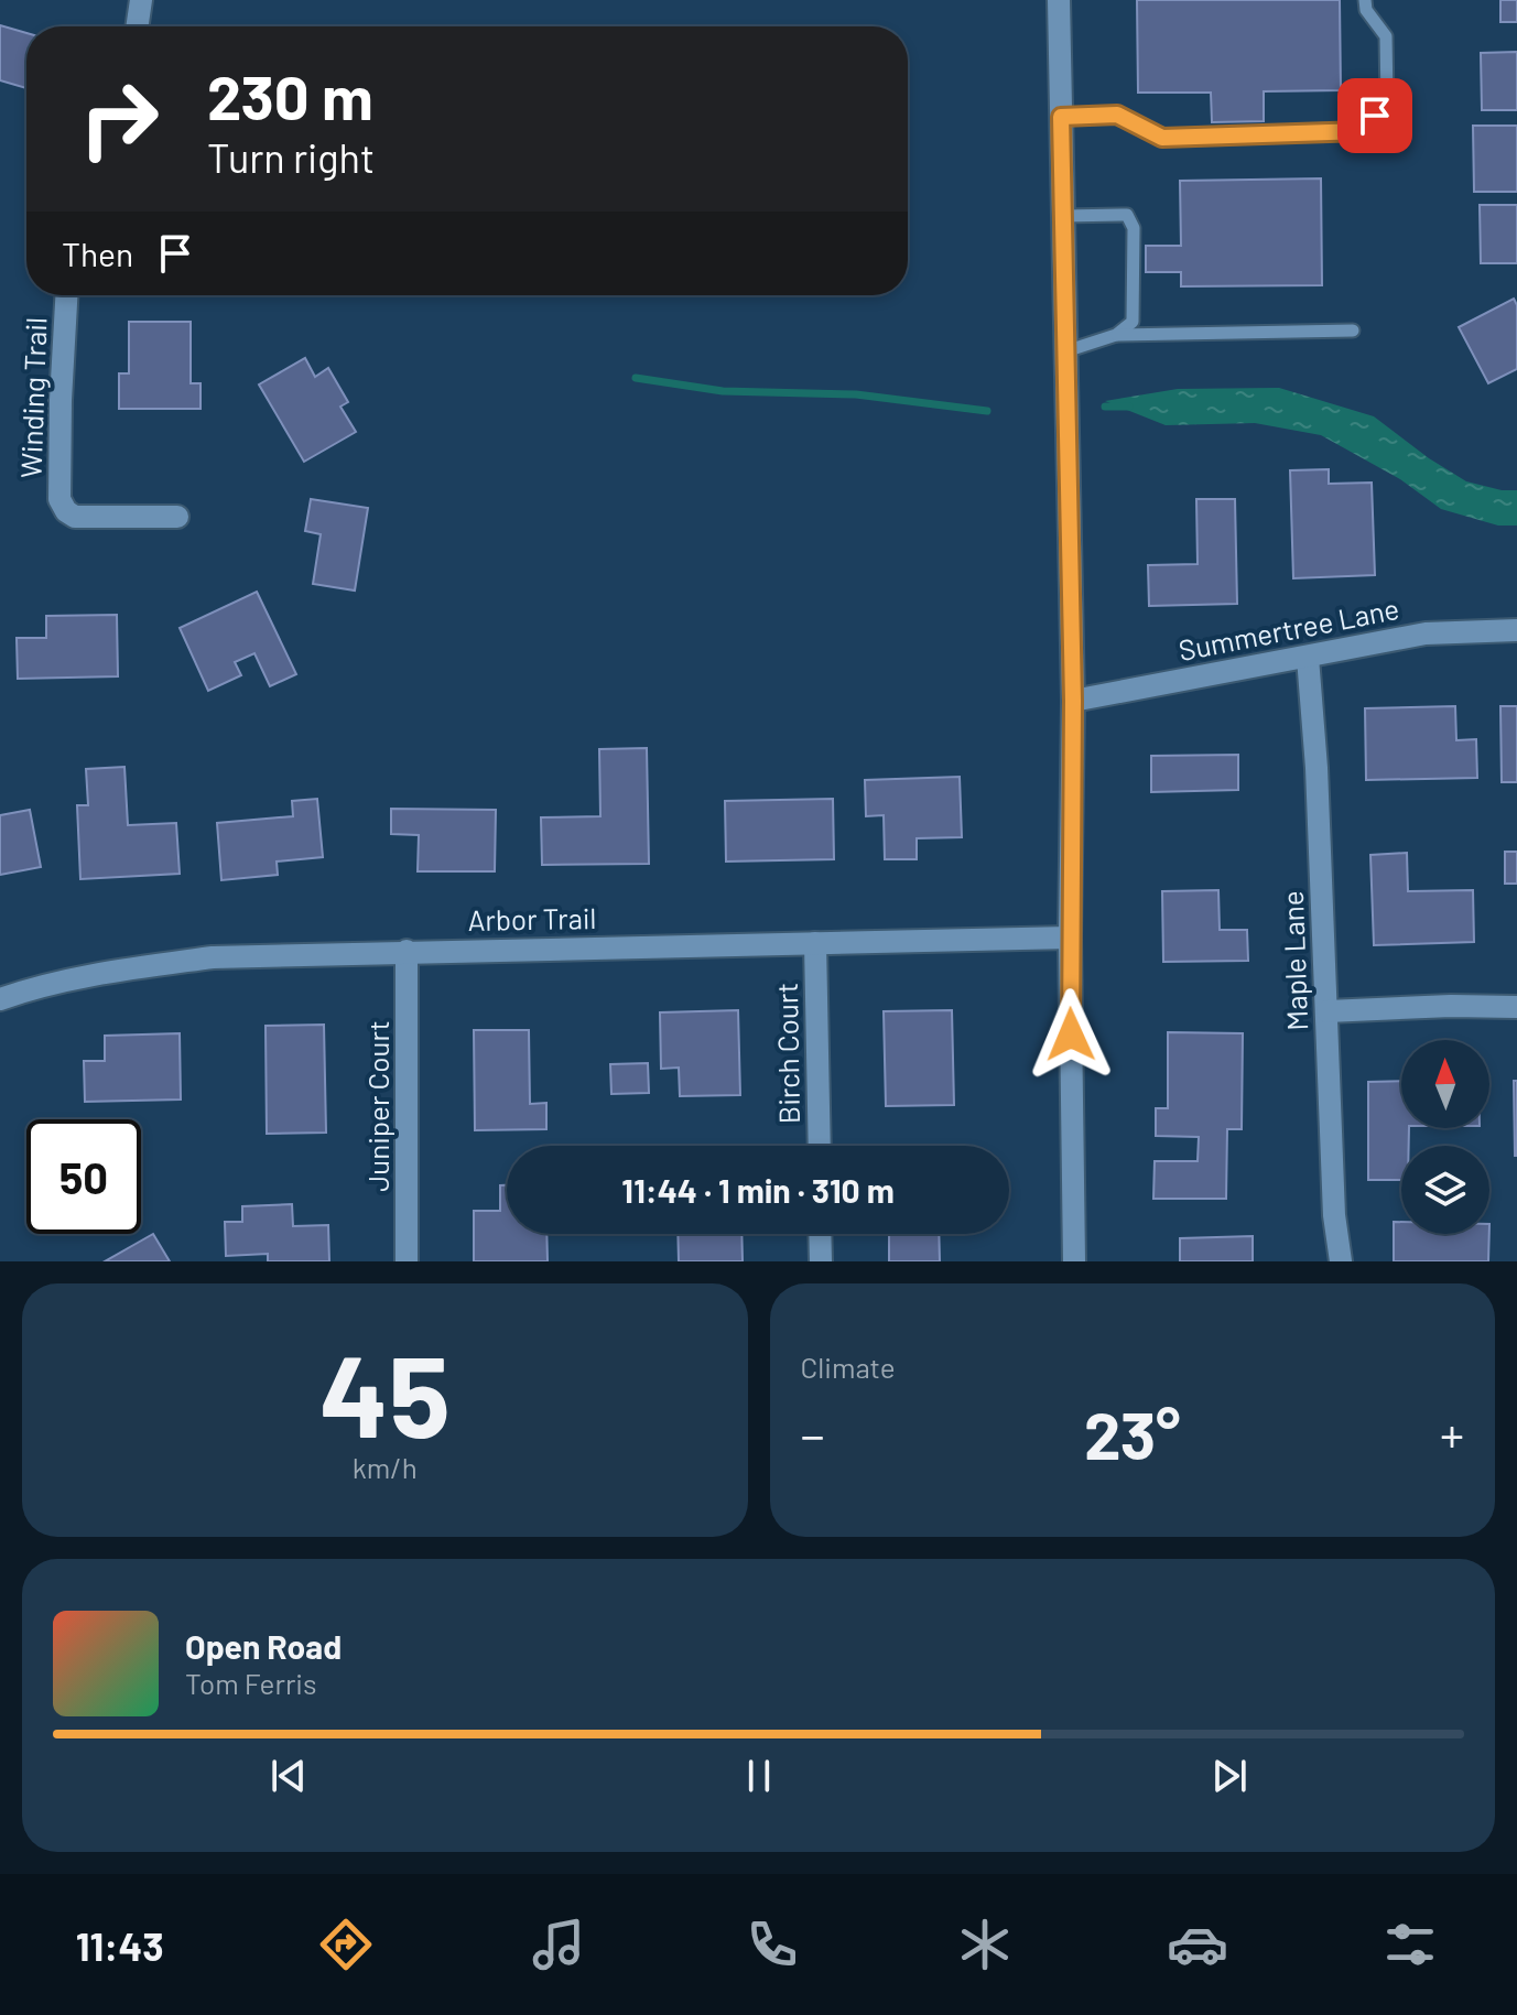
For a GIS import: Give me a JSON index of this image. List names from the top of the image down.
{
  "streets": {
    "street": [
      "Winding Trail",
      "Summertree Lane",
      "Arbor Trail",
      "Maple Lane",
      "Birch Court",
      "Juniper Court"
    ]
  },
  "crossings": [
    ["Summertree Lane", "Maple Lane"],
    ["Arbor Trail", "Birch Court"],
    ["Arbor Trail", "Juniper Court"]
  ],
  "north": "top",
  "page": {
    "turn": ["230 m", "Turn right"],
    "then": "Then",
    "limit": "50",
    "trip": "11:44 · 1 min · 310 m",
    "tile": [
      ["45", "km/h"],
      "Climate"
    ],
    "heat": ["−", "23°", "+"],
    "song": ["Open Road", "Tom Ferris"],
    "tabs": "11:43"
  }
}
